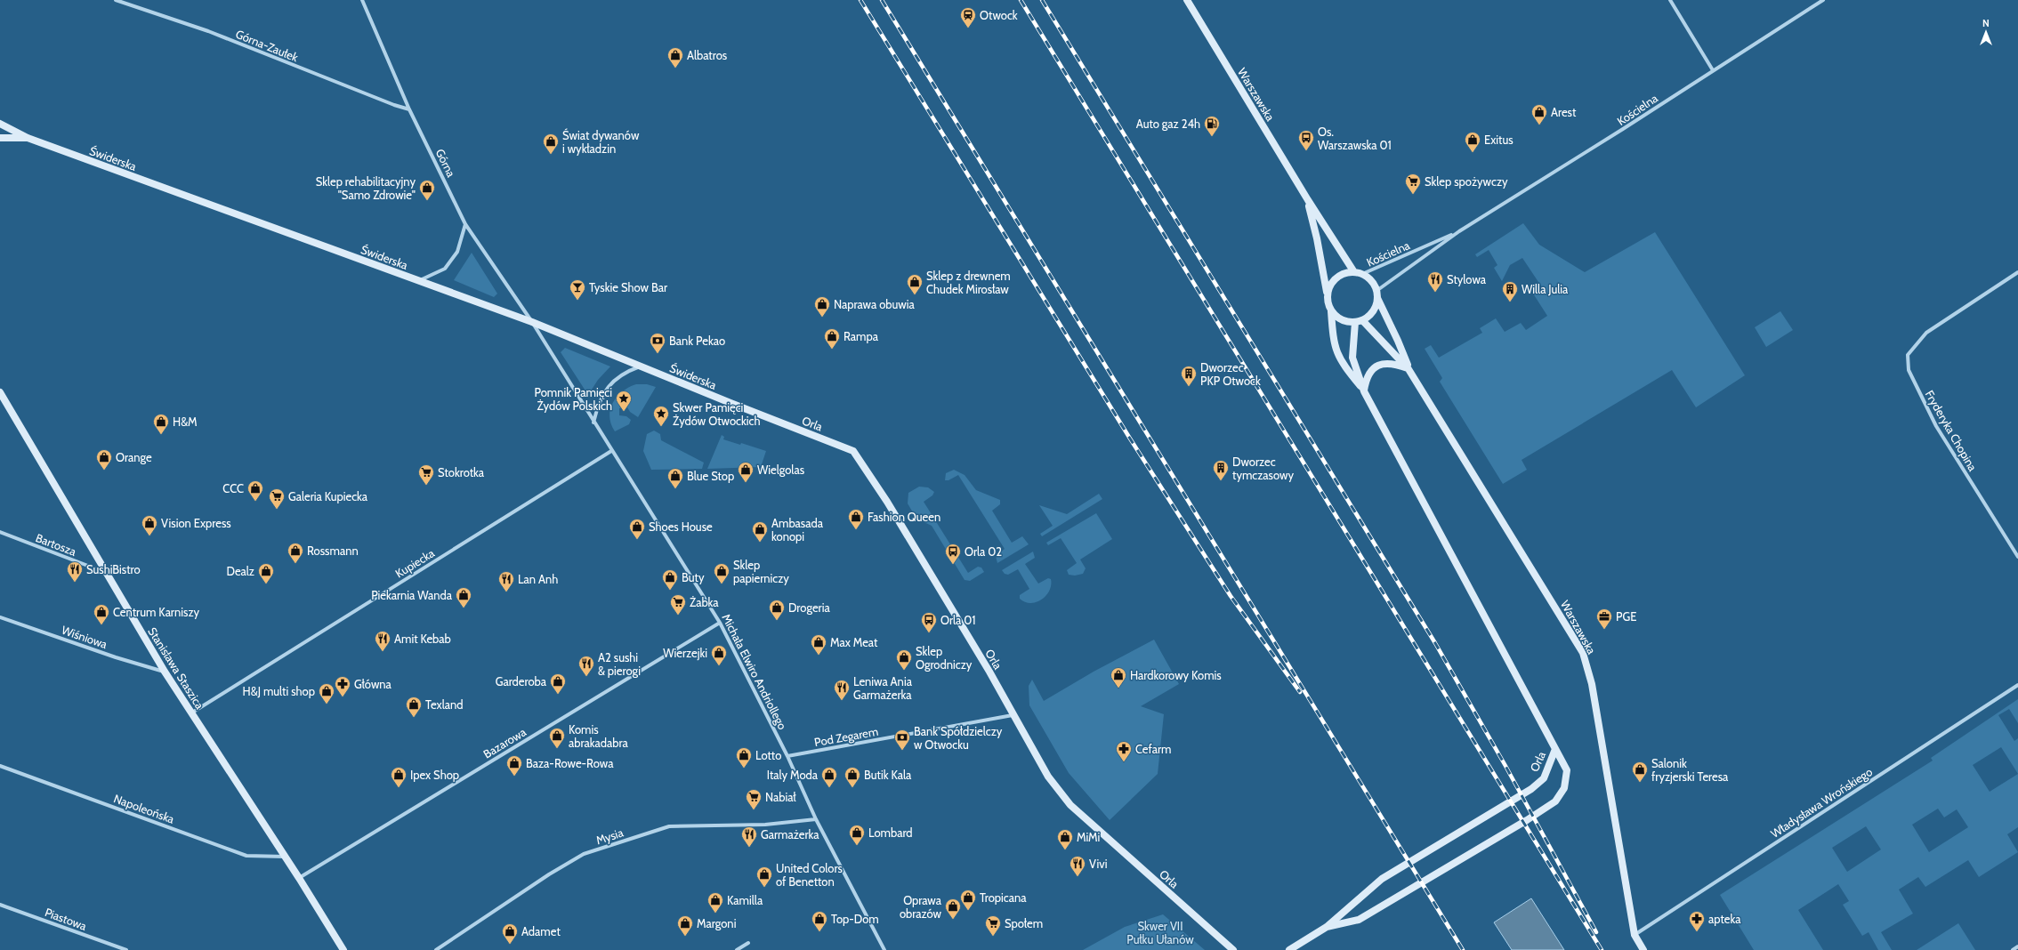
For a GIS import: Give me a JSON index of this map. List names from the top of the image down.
{
  "streets": {
    "main road": [
      "Warszawska",
      "Świderska",
      "Orla",
      "Stanisława Staszica"
    ],
    "street": [
      "Górna-Zaułek",
      "Kościelna",
      "Górna",
      "Fryderyka Chopina",
      "Bartosza",
      "Kupiecka",
      "Wiśniowa",
      "Michała Elwiro Andriollego",
      "Pod Zegarem",
      "Bazarowa",
      "Władysława Wrońskiego",
      "Napoleońska",
      "Mysia",
      "Piastowa"
    ]
  },
  "crossings": [
    ["Górna-Zaułek", "Górna"],
    ["Warszawska", "Kościelna"],
    ["Warszawska", "Władysława Wrońskiego"],
    ["Świderska", "Górna"],
    ["Świderska", "Orla"],
    ["Świderska", "Michała Elwiro Andriollego"],
    ["Górna", "Michała Elwiro Andriollego"],
    ["Orla", "Pod Zegarem"],
    ["Bartosza", "Stanisława Staszica"],
    ["Kupiecka", "Stanisława Staszica"],
    ["Kupiecka", "Michała Elwiro Andriollego"],
    ["Wiśniowa", "Stanisława Staszica"],
    ["Stanisława Staszica", "Bazarowa"],
    ["Stanisława Staszica", "Napoleońska"],
    ["Michała Elwiro Andriollego", "Pod Zegarem"],
    ["Michała Elwiro Andriollego", "Bazarowa"],
    ["Michała Elwiro Andriollego", "Mysia"]
  ],
  "parks": ["Skwer VII Pułku Ułanów"],
  "places": {
    "station": ["Otwock"],
    "shop": [
      "Albatros",
      "Arest",
      "Exitus",
      "Świat dywanów i wykładzin",
      "Sklep rehabilitacyjny \"Samo Zdrowie\"",
      "Sklep z drewnem Chudek Mirosław",
      "Naprawa obuwia",
      "Rampa",
      "H&M",
      "Orange",
      "Wielgolas",
      "Blue Stop",
      "CCC",
      "Fashion Queen",
      "Vision Express",
      "Shoes House",
      "Ambasada konopi",
      "Rossmann",
      "Dealz",
      "Sklep papierniczy",
      "Buty",
      "Piekarnia Wanda",
      "Drogeria",
      "Centrum Karniszy",
      "Max Meat",
      "Wierzejki",
      "Sklep Ogrodniczy",
      "Hardkorowy Komis",
      "Garderoba",
      "H&J multi shop",
      "Texland",
      "Komis abrakadabra",
      "Lotto",
      "Baza-Rowe-Rowa",
      "Salonik fryzjerski Teresa",
      "Ipex Shop",
      "Italy Moda",
      "Butik Kala",
      "Lombard",
      "MiMi",
      "United Colors of Benetton",
      "Tropicana",
      "Kamilla",
      "Oprawa obrazów",
      "Top-Dom",
      "Margoni",
      "Adamet"
    ],
    "fuel station": ["Auto gaz 24h"],
    "bus stop": ["Os. Warszawska 01", "Orla 02", "Orla 01"],
    "supermarket": [
      "Sklep spożywczy",
      "Stokrotka",
      "Galeria Kupiecka",
      "Żabka",
      "Nabiał",
      "Społem"
    ],
    "restaurant": [
      "Stylowa",
      "SushiBistro",
      "Lan Anh",
      "Amit Kebab",
      "A2 sushi & pierogi",
      "Leniwa Ania Garmażerka",
      "Garmażerka",
      "Vivi"
    ],
    "bar": ["Tyskie Show Bar"],
    "building": ["Willa Julia", "Dworzec PKP Otwock", "Dworzec tymczasowy"],
    "bank": ["Bank Pekao", "Bank Spółdzielczy w Otwocku"],
    "place": ["Pomnik Pamięci Żydów Polskich", "Skwer Pamięci Żydów Otwockich"],
    "office": ["PGE"],
    "pharmacy": ["Główna", "Cefarm", "apteka"]
  },
  "north": "top"
}
